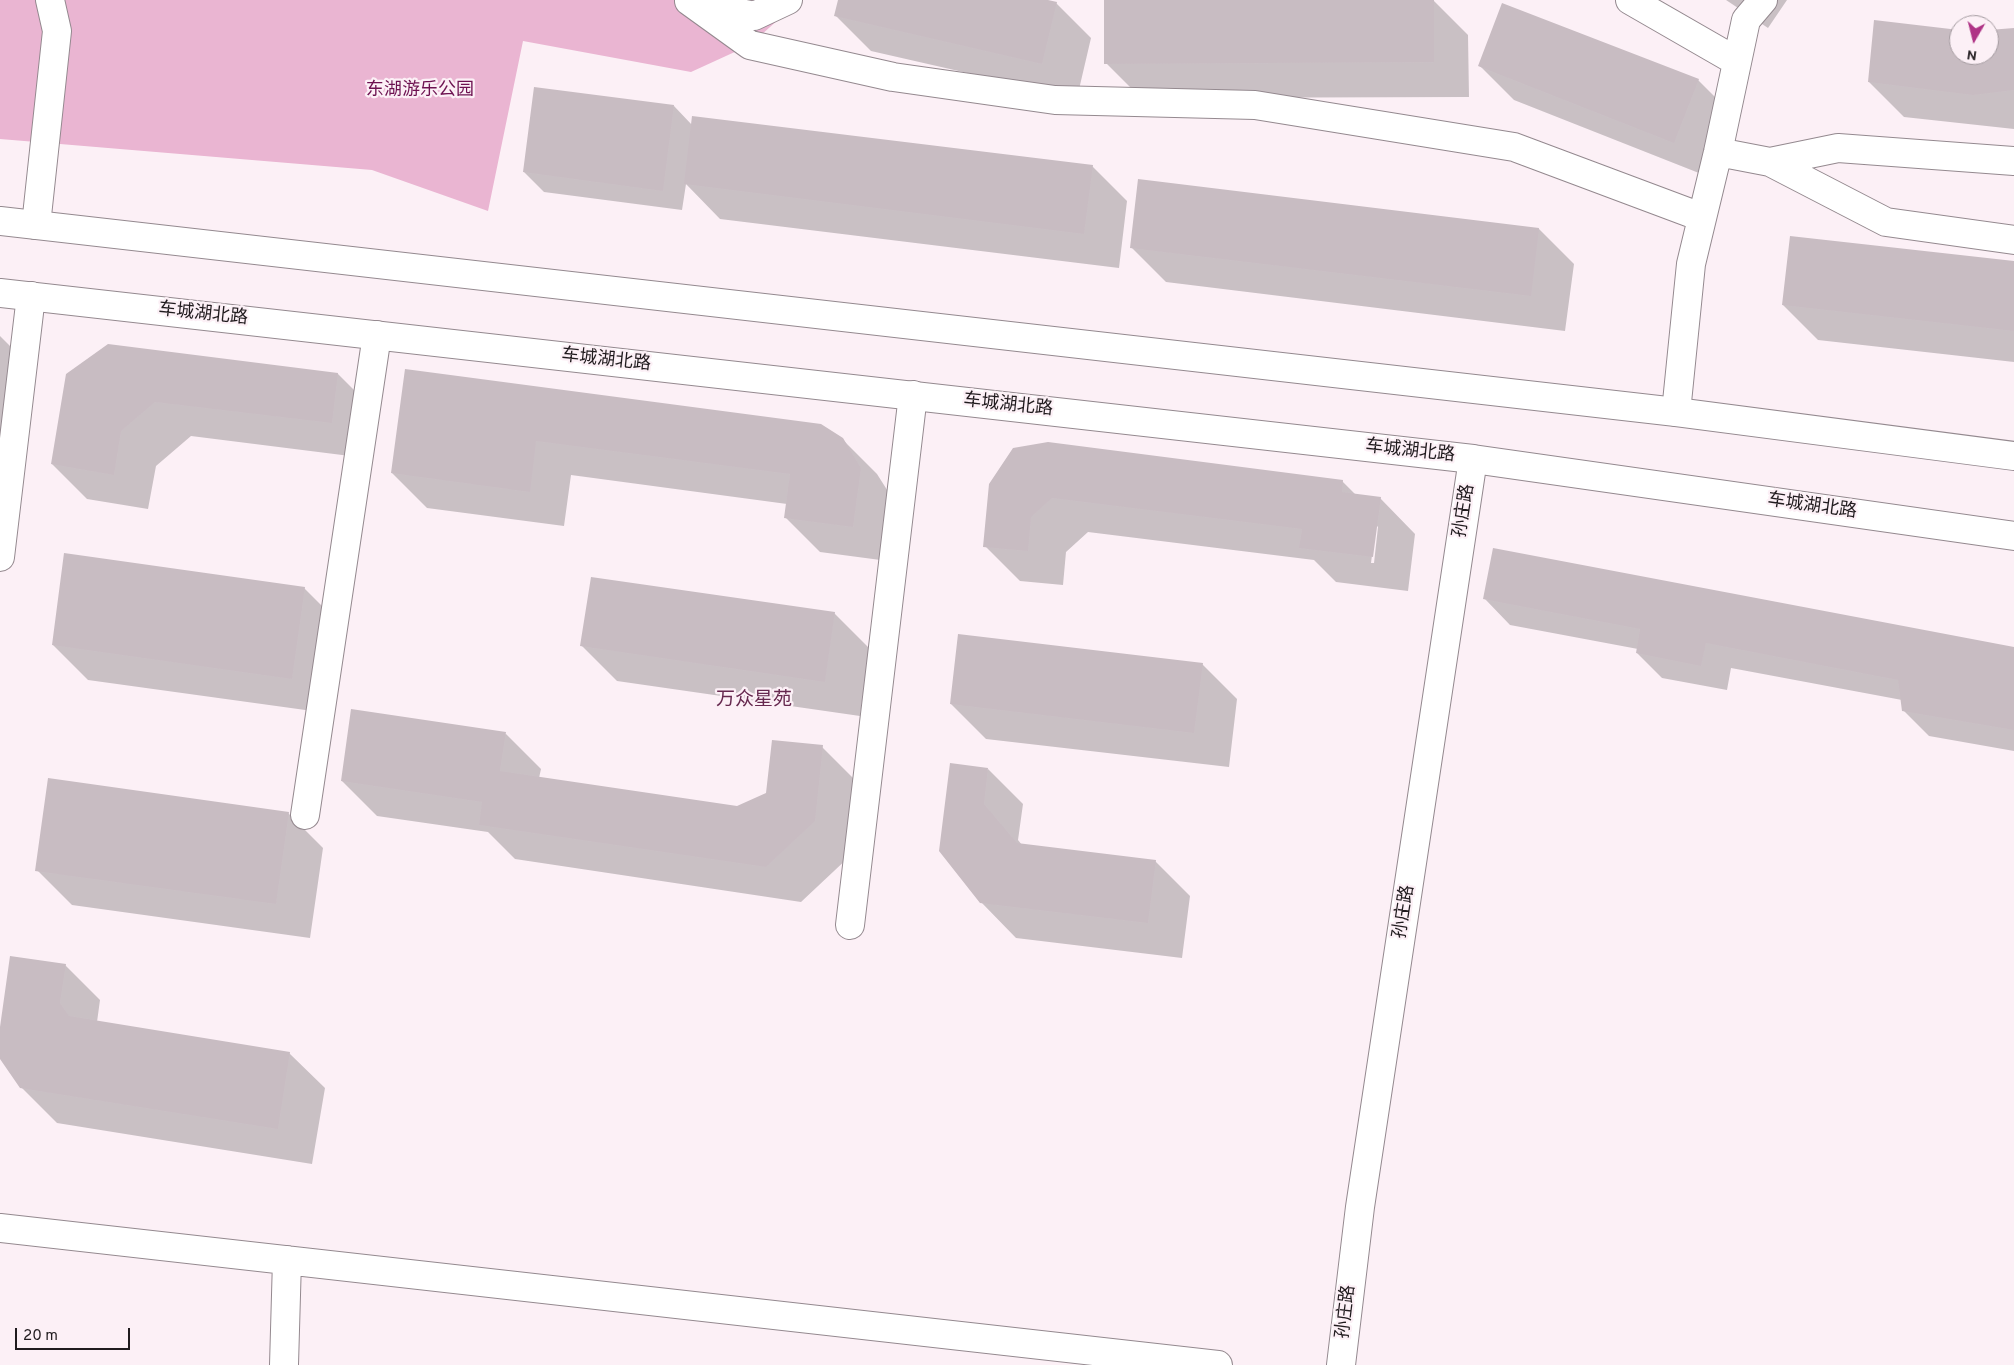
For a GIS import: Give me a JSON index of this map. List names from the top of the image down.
{
  "streets": {
    "main road": ["车城湖北路", "孙庄路"]
  },
  "crossings": [
    ["车城湖北路", "孙庄路"]
  ],
  "districts": ["万众星苑"],
  "parks": ["东湖游乐公园"],
  "scale_bar": "20 m",
  "north": "bottom"
}
